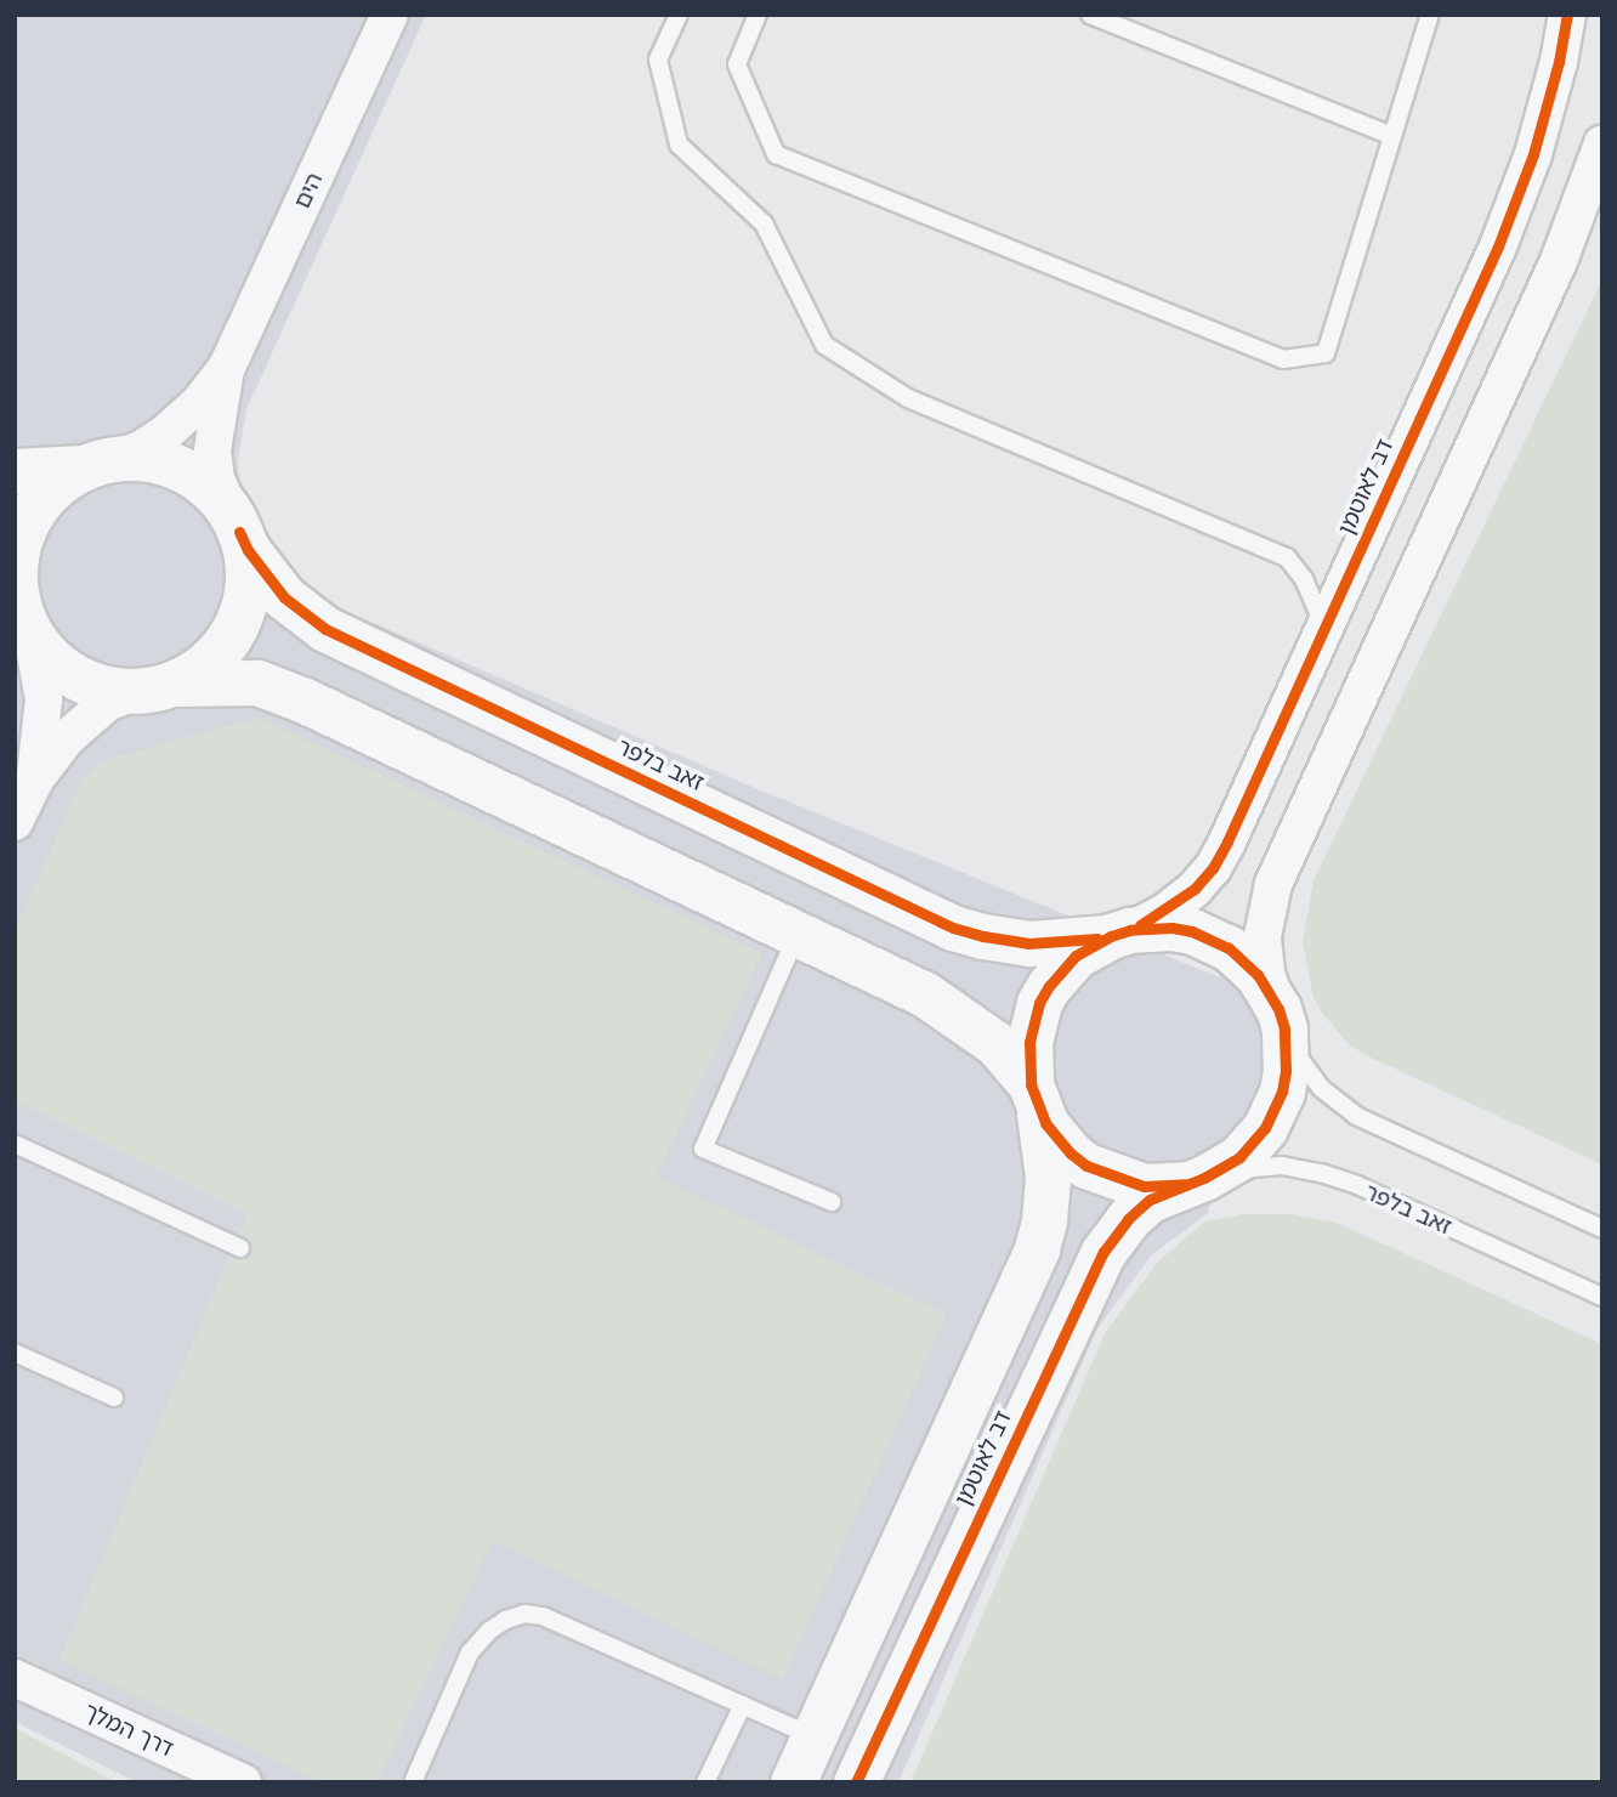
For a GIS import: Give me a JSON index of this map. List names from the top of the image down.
{
  "streets": {
    "street": [
      "הים",
      "דב לאוטמן",
      "זאב בלפר",
      "דרך המלך"
    ]
  },
  "crossings": [
    ["הים", "זאב בלפר"],
    ["דב לאוטמן", "זאב בלפר"]
  ]
}
